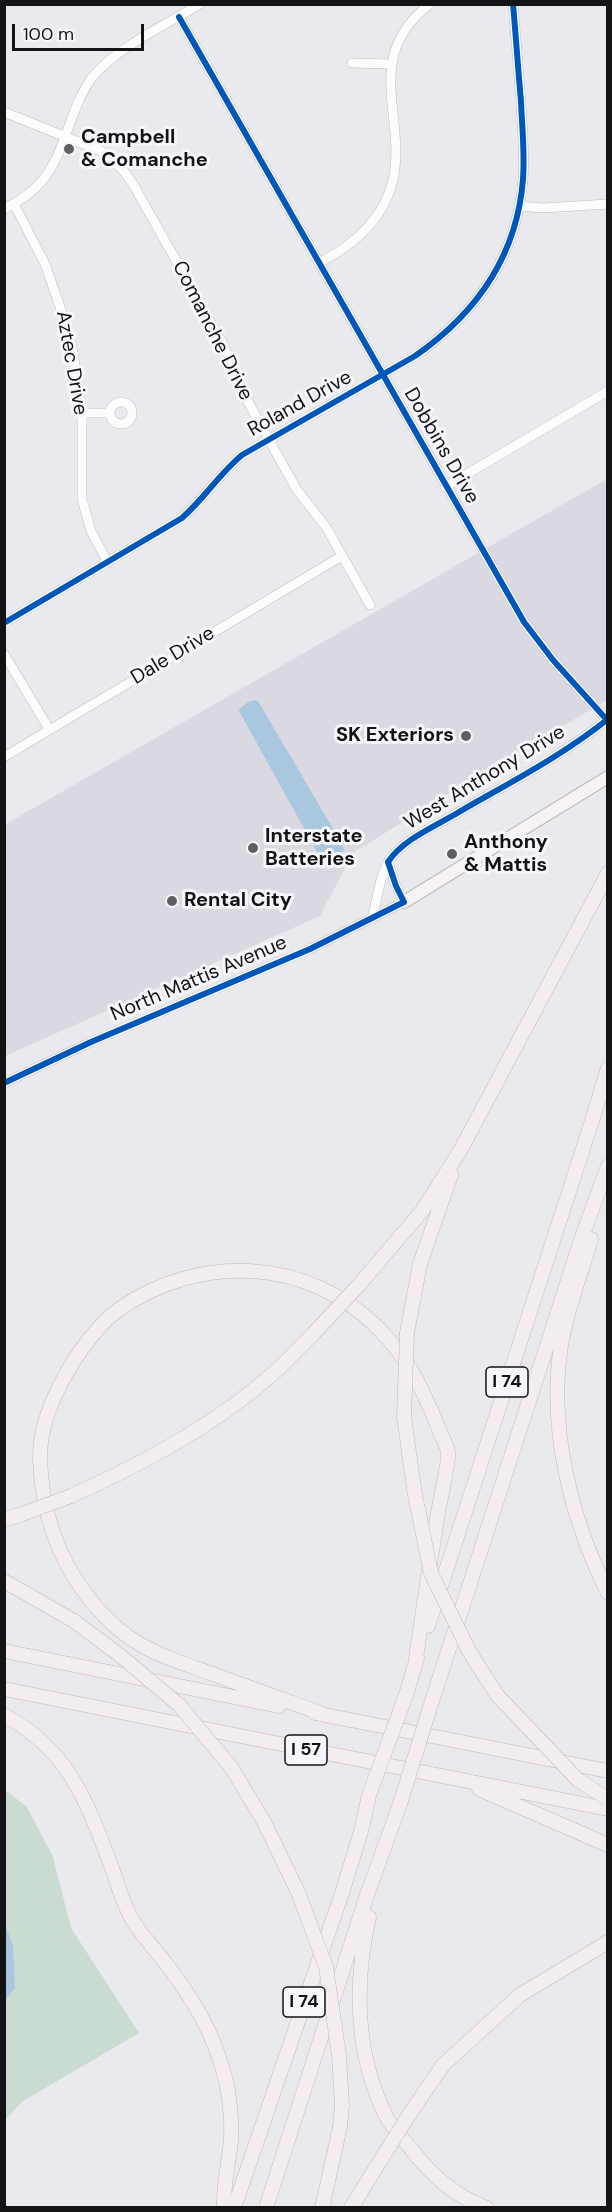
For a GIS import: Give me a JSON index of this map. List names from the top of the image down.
{
  "streets": {
    "highway": ["I 74", "I 57"],
    "main road": ["North Mattis Avenue"],
    "street": [
      "Comanche Drive",
      "Aztec Drive",
      "Roland Drive",
      "Dobbins Drive",
      "Dale Drive",
      "West Anthony Drive"
    ]
  },
  "crossings": [
    ["Comanche Drive", "Roland Drive"],
    ["Comanche Drive", "Dale Drive"],
    ["Aztec Drive", "Roland Drive"],
    ["Roland Drive", "Dobbins Drive"],
    ["Dobbins Drive", "West Anthony Drive"],
    ["West Anthony Drive", "North Mattis Avenue"]
  ],
  "places": [
    "Campbell & Comanche",
    "SK Exteriors",
    "Interstate Batteries",
    "Anthony & Mattis",
    "Rental City"
  ],
  "scale_bar": "100 m"
}
